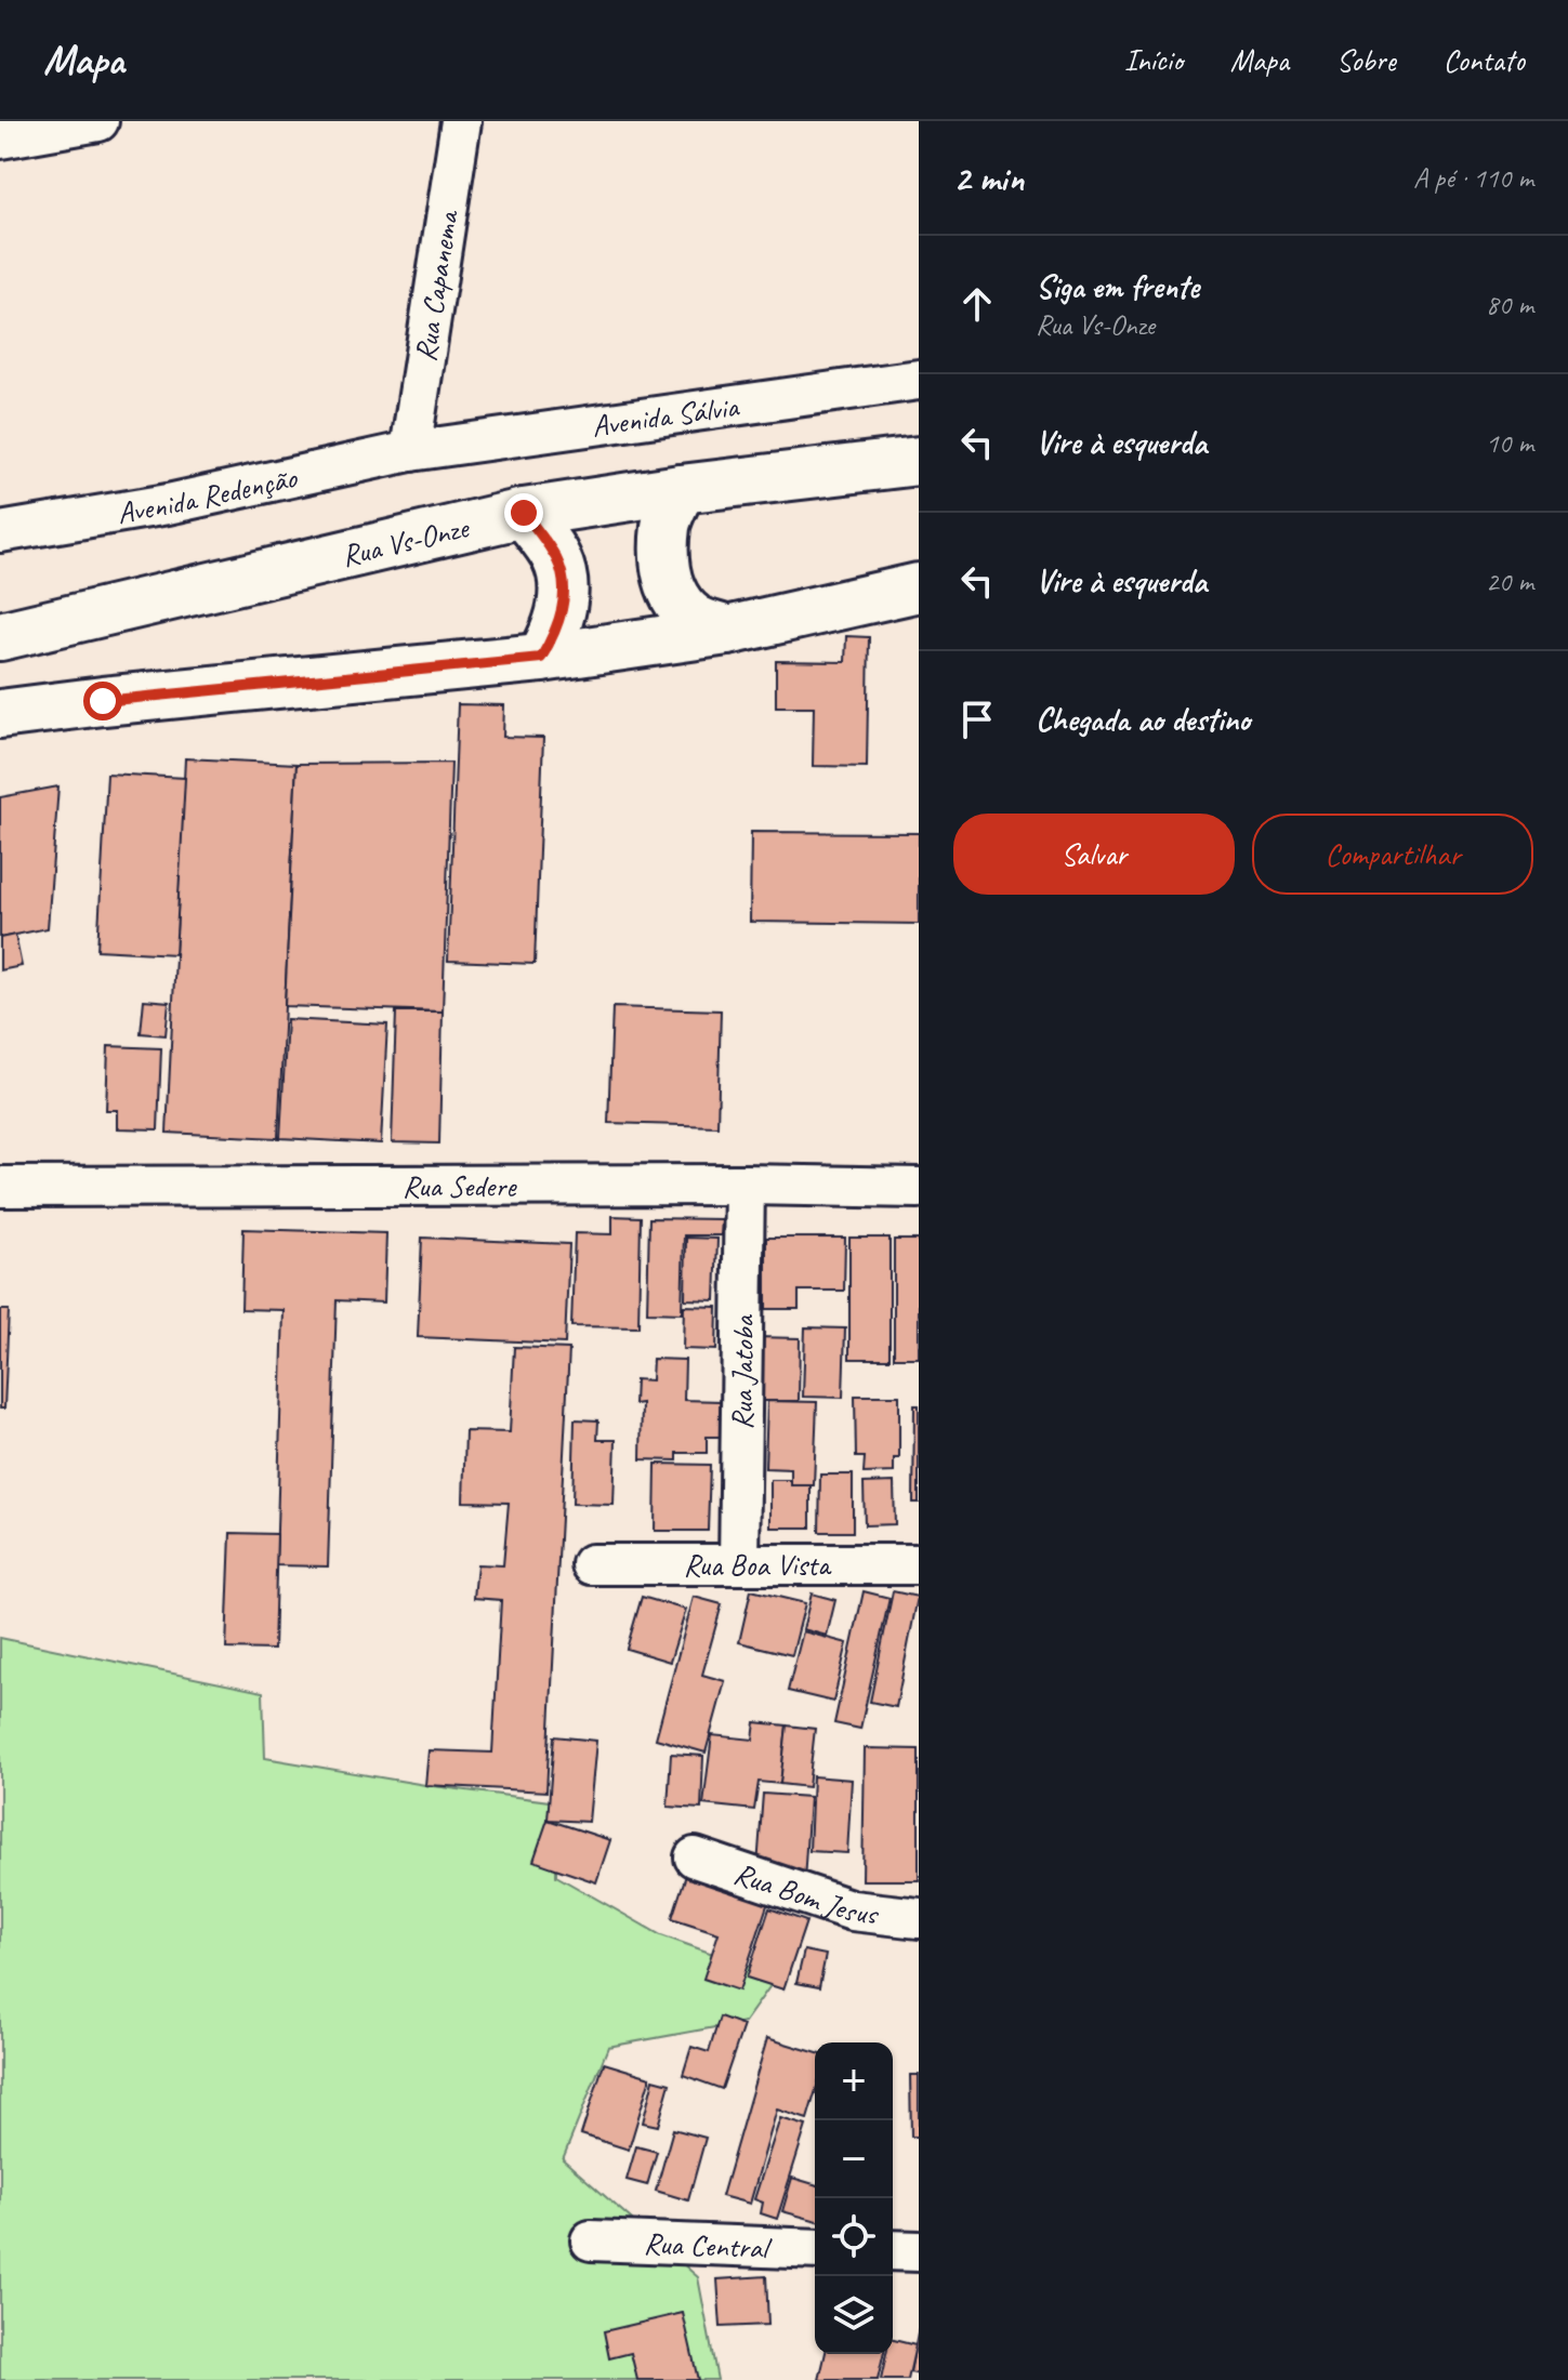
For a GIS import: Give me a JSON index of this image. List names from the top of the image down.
{
  "streets": {
    "main road": ["Rua Vs-Onze"],
    "street": [
      "Rua Capanema",
      "Avenida Sálvia",
      "Avenida Redenção",
      "Rua Sedere",
      "Rua Jatoba",
      "Rua Boa Vista",
      "Rua Bom Jesus",
      "Rua Central"
    ]
  },
  "crossings": [
    ["Rua Capanema", "Avenida Sálvia"],
    ["Rua Capanema", "Avenida Redenção"],
    ["Avenida Sálvia", "Avenida Redenção"],
    ["Rua Sedere", "Rua Jatoba"],
    ["Rua Jatoba", "Rua Boa Vista"]
  ],
  "page": {
    "header": "Mapa",
    "nav": [
      "Início",
      "Mapa",
      "Sobre",
      "Contato"
    ],
    "heading": ["2 min", "A pé · 110 m"],
    "list": [
      ["Siga em frente", "Rua Vs-Onze", "80 m"],
      ["Vire à esquerda", "10 m"],
      ["Vire à esquerda", "20 m"],
      "Chegada ao destino"
    ],
    "buttons": ["Salvar", "Compartilhar"],
    "map_buttons": ["+", "−"]
  }
}
